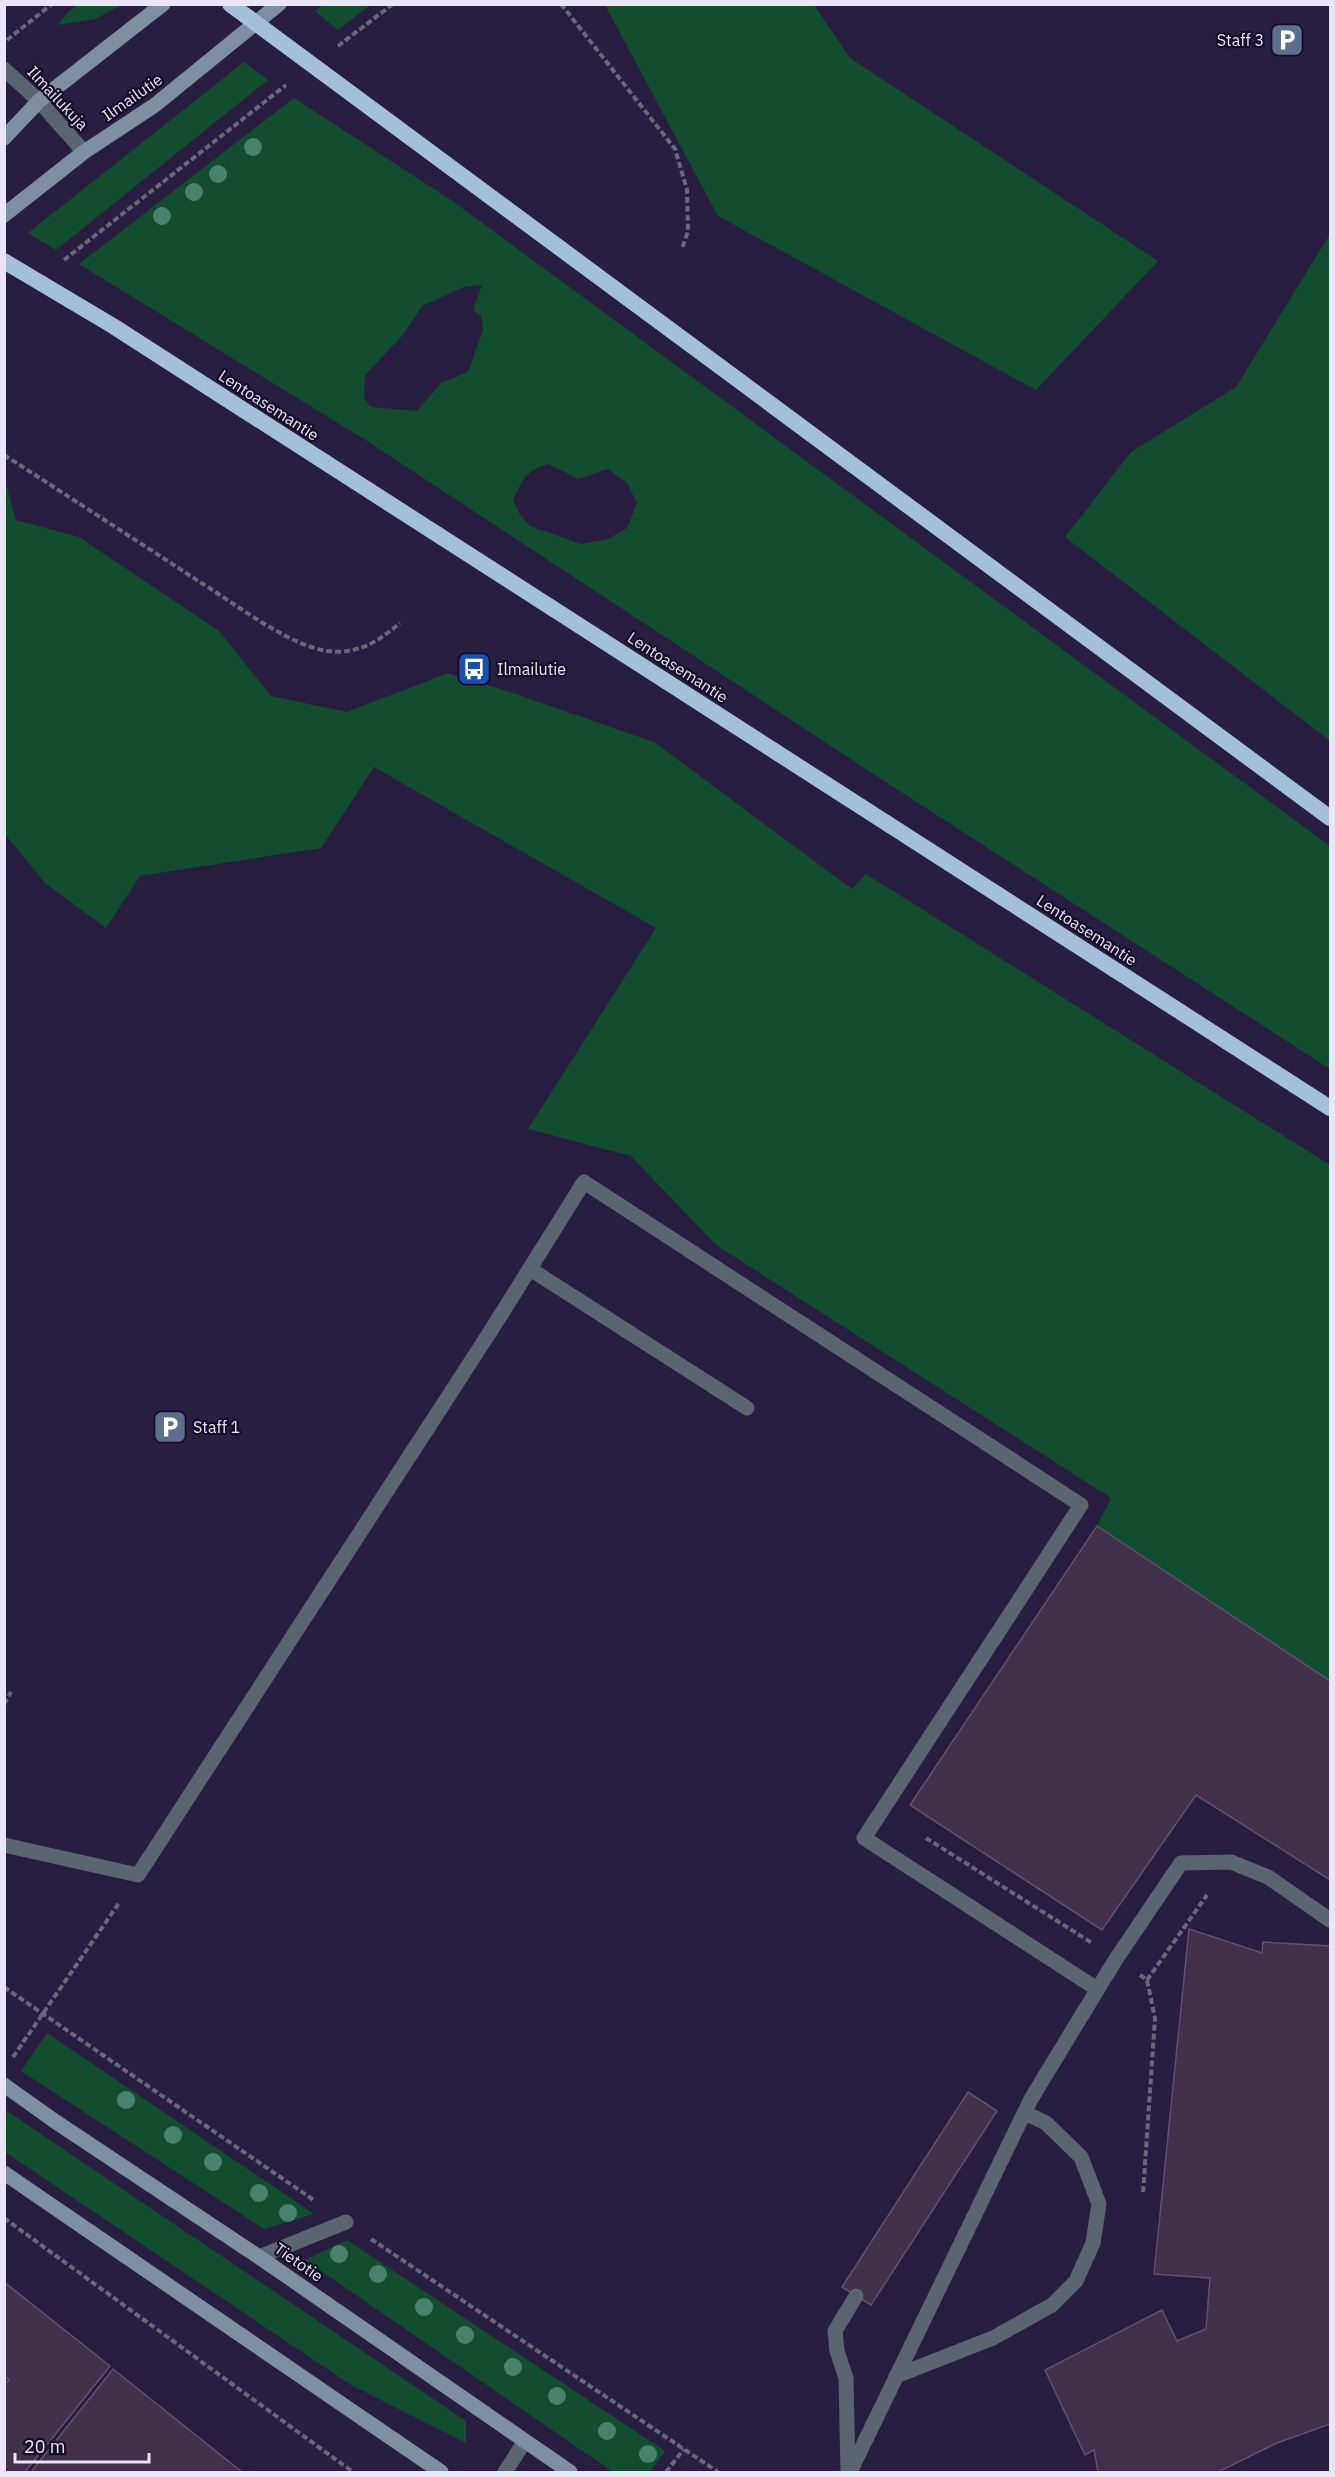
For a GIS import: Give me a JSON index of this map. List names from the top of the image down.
{
  "streets": {
    "highway": ["Lentoasemantie"],
    "main road": ["Ilmailutie", "Tietotie"],
    "street": ["Ilmailukuja"]
  },
  "crossings": [
    ["Ilmailutie", "Ilmailukuja"]
  ],
  "places": {
    "parking": ["Staff 3", "Staff 1"],
    "bus stop": ["Ilmailutie"]
  },
  "scale_bar": "20 m"
}
